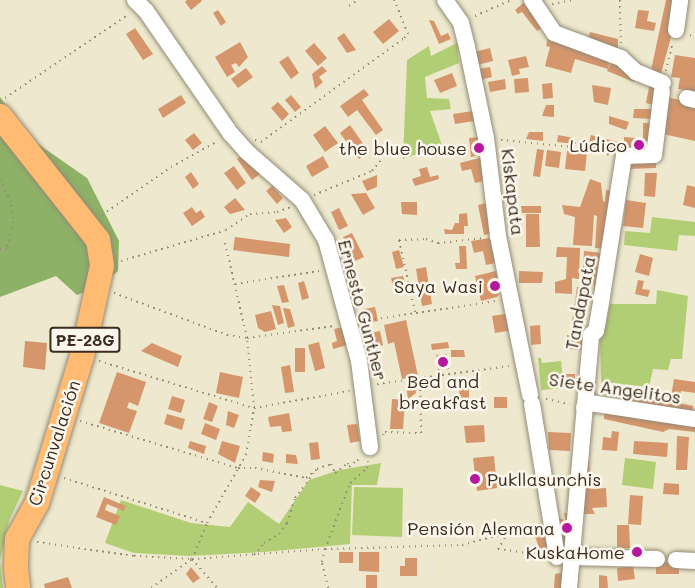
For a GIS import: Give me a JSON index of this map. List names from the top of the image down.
{
  "streets": {
    "highway": ["PE-28G", "Circunvalación"],
    "street": [
      "Kiskapata",
      "Tandapata",
      "Ernesto Gunther",
      "Siete Angelitos"
    ]
  },
  "crossings": [
    ["Kiskapata", "Tandapata"],
    ["Kiskapata", "Siete Angelitos"],
    ["Tandapata", "Siete Angelitos"]
  ],
  "places": [
    "Lúdico",
    "the blue house",
    "Saya Wasi",
    "Bed and breakfast",
    "Pukllasunchis",
    "Pensión Alemana",
    "KuskaHome"
  ]
}
